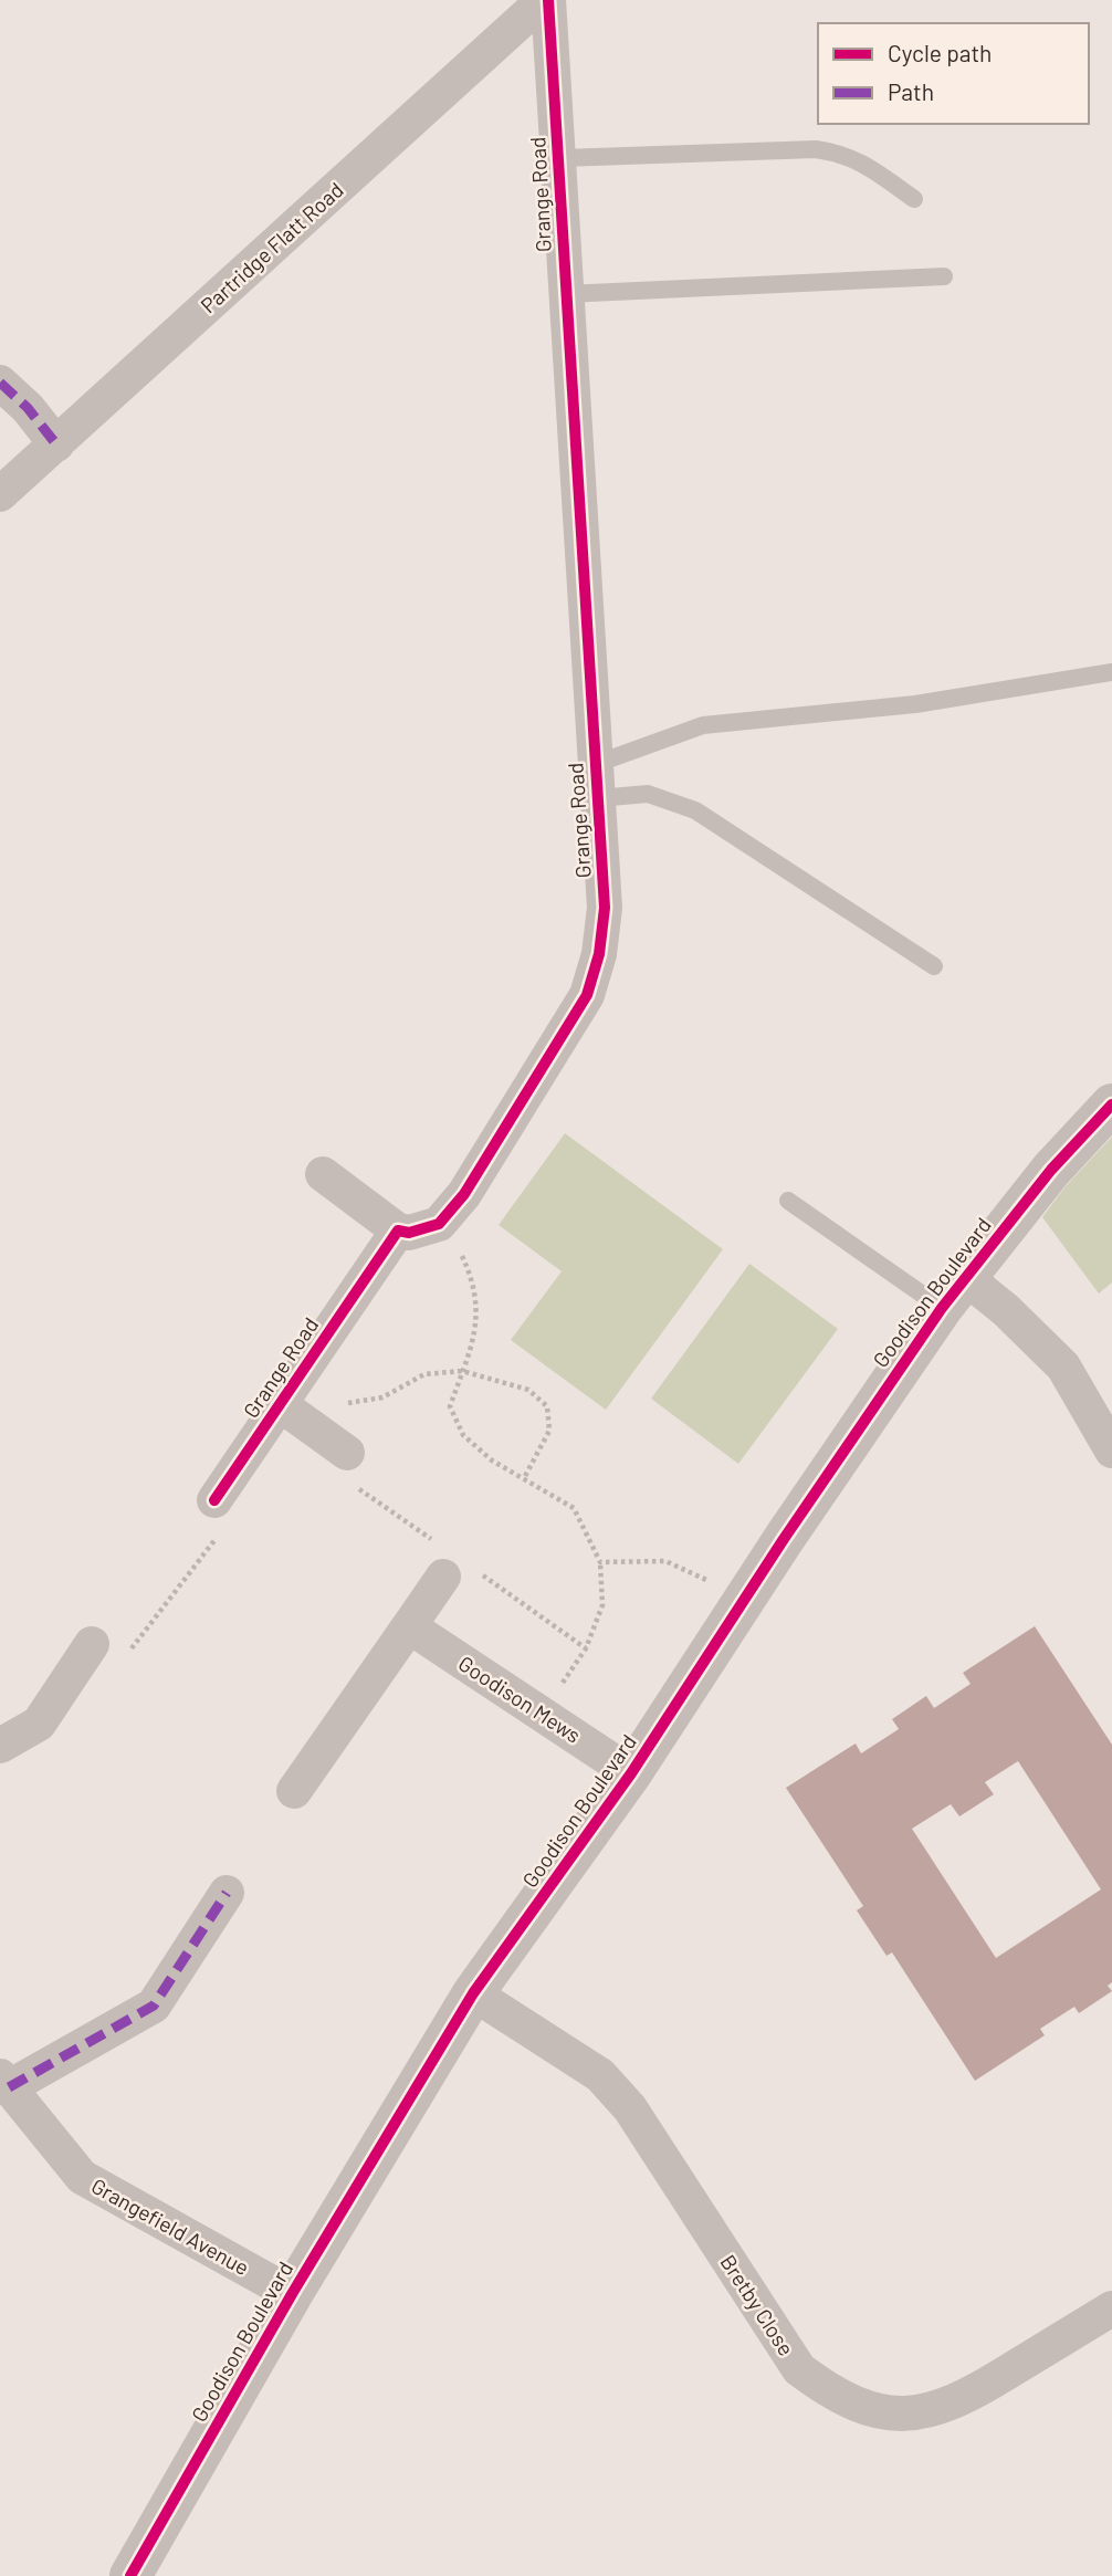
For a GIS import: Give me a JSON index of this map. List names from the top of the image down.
{
  "streets": {
    "street": [
      "Grange Road",
      "Partridge Flatt Road",
      "Goodison Boulevard",
      "Goodison Mews",
      "Grangefield Avenue",
      "Bretby Close"
    ]
  },
  "crossings": [
    ["Grange Road", "Partridge Flatt Road"],
    ["Goodison Boulevard", "Goodison Mews"],
    ["Goodison Boulevard", "Grangefield Avenue"],
    ["Goodison Boulevard", "Bretby Close"]
  ],
  "legend": ["Cycle path", "Path"]
}
